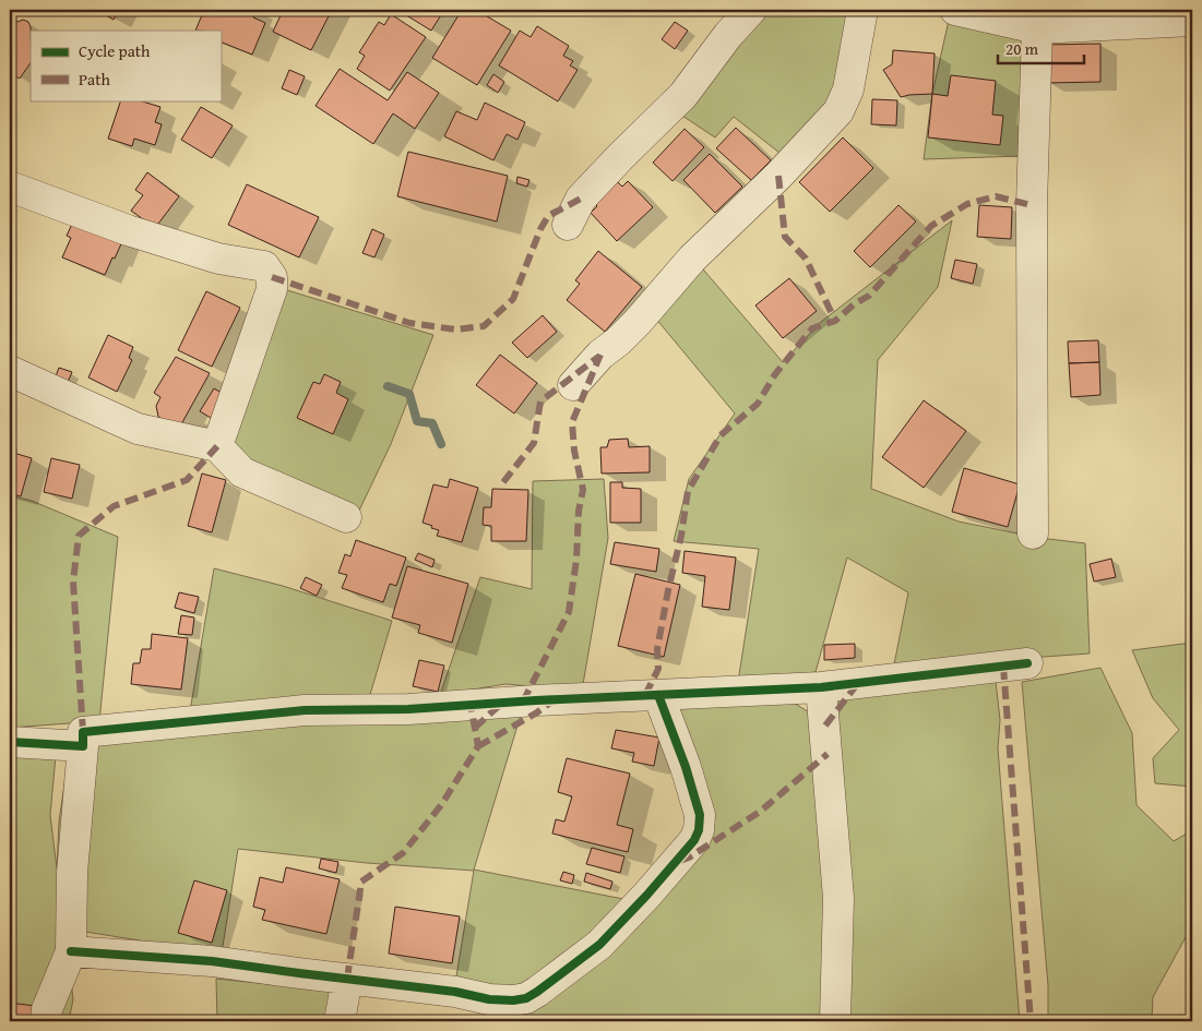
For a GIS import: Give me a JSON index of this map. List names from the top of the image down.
{
  "legend": ["Cycle path", "Path"],
  "scale_bar": "20 m"
}
